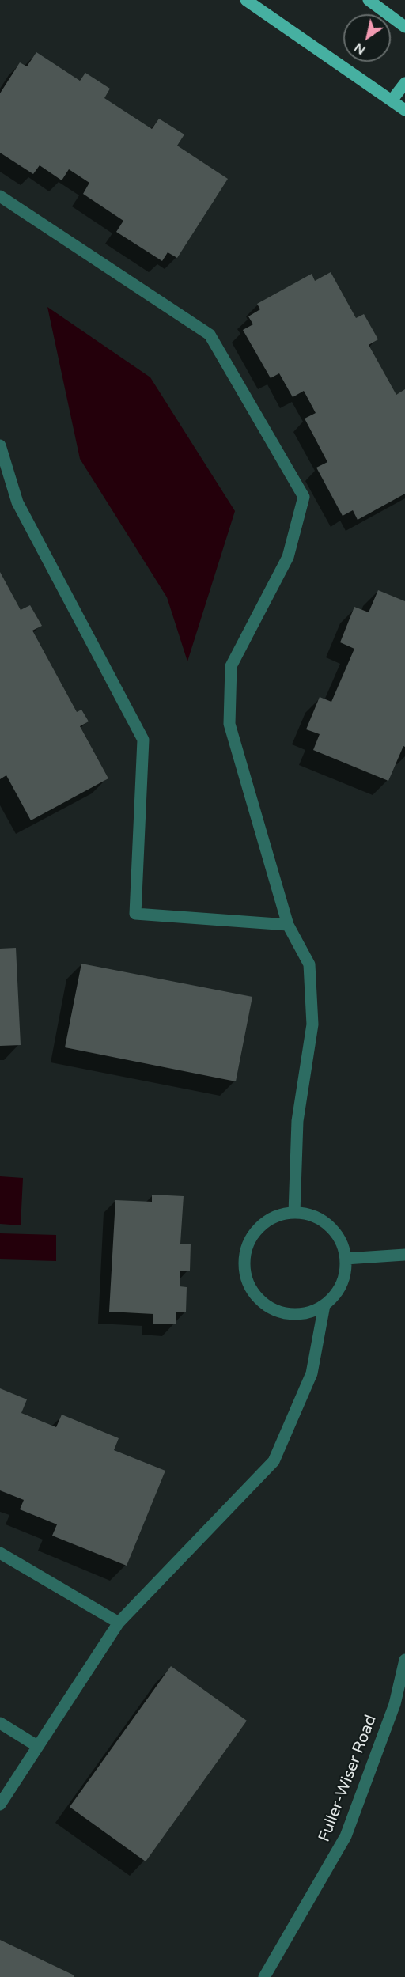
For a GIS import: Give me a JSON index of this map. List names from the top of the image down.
{
  "streets": {
    "street": ["Fuller-Wiser Road"]
  },
  "north": "bottom left"
}
